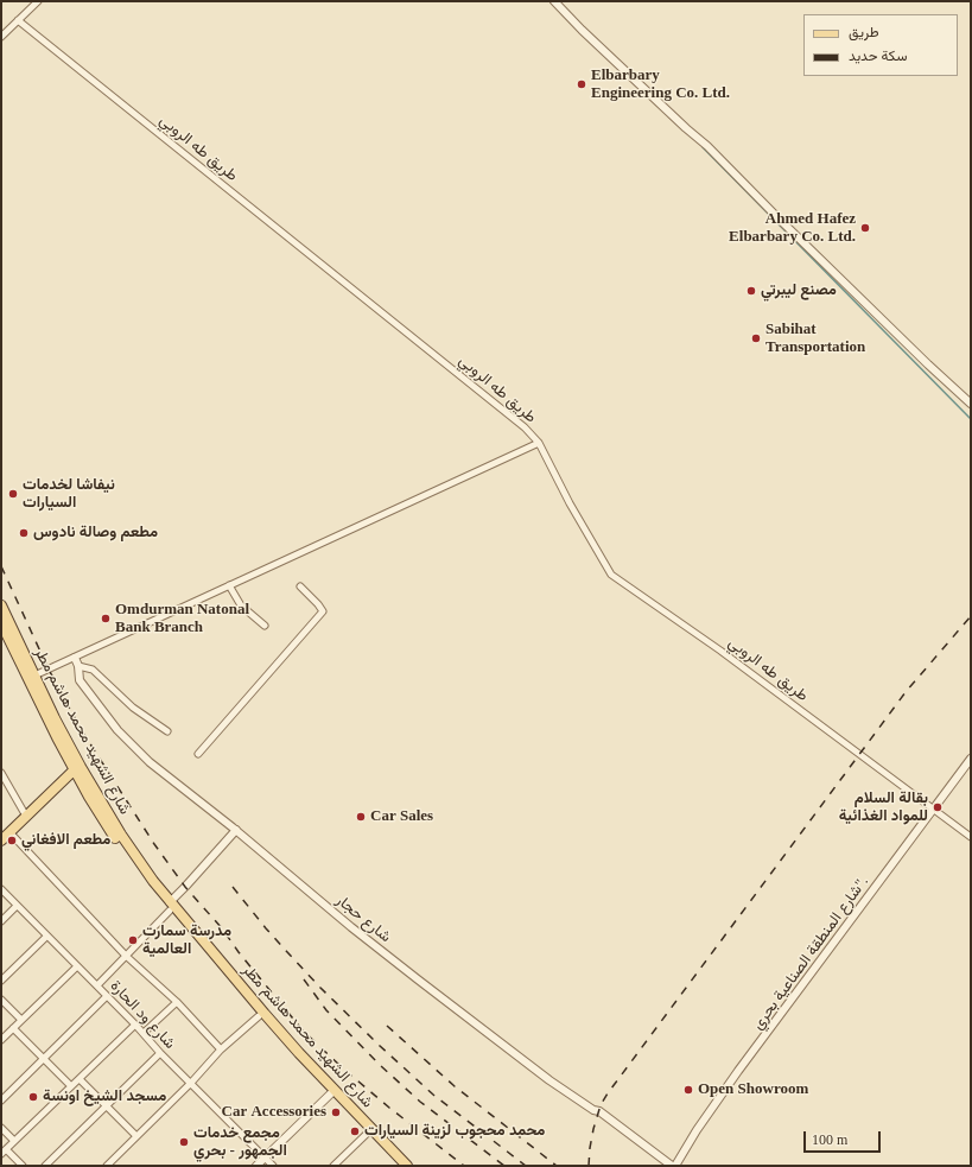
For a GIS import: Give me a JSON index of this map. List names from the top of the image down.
{
  "streets": {
    "main road": ["شارع الشهيد محمد هاشم مطر"],
    "street": [
      "طريق طه الروبي",
      "شارع حجار",
      "شارع المنطقة الصناعية بحري\".",
      "شارع ود الحارة"
    ]
  },
  "crossings": [
    ["طريق طه الروبي", "شارع المنطقة الصناعية بحري\"."],
    ["شارع حجار", "شارع المنطقة الصناعية بحري\"."]
  ],
  "places": [
    "Elbarbary Engineering Co. Ltd.",
    "Ahmed Hafez Elbarbary Co. Ltd.",
    "مصنع ليبرتي",
    "Sabihat Transportation",
    "نيفاشا لخدمات السيارات",
    "مطعم وصالة نادوس",
    "Omdurman Natonal Bank Branch",
    "بقالة السلام للمواد الغذائية",
    "Car Sales",
    "مطعم الافغاني",
    "مدرسة سمارت العالمية",
    "Open Showroom",
    "مسجد الشيخ اونسة",
    "Car Accessories",
    "محمد محجوب لزينة السيارات",
    "مجمع خدمات الجمهور - بحري"
  ],
  "legend": ["طريق", "سكة حديد"],
  "scale_bar": "100 m"
}
